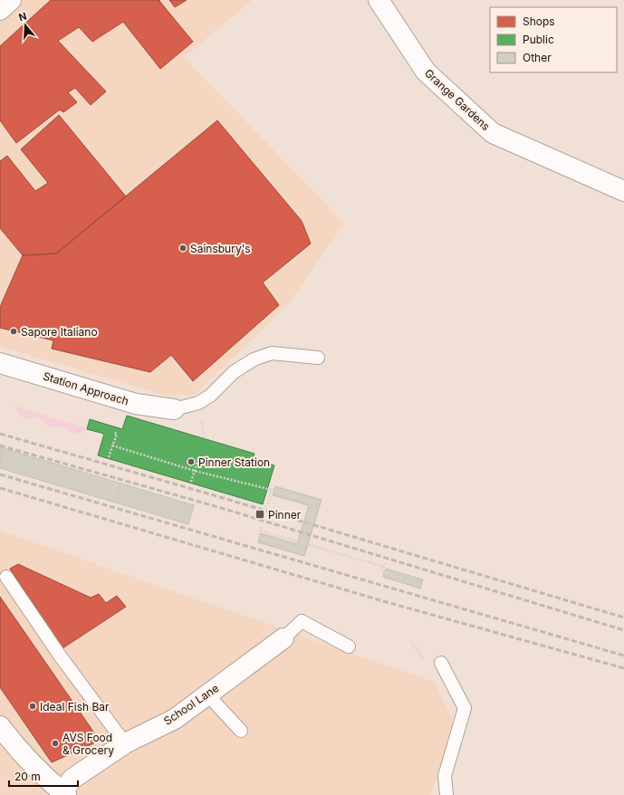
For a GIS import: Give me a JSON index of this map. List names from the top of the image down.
{
  "streets": {
    "street": ["Grange Gardens", "Station Approach", "School Lane"]
  },
  "places": {
    "other": [
      "Sainsbury's",
      "Sapore Italiano",
      "Pinner Station",
      "Ideal Fish Bar",
      "AVS Food & Grocery"
    ],
    "transit": ["Pinner"]
  },
  "legend": ["Shops", "Public", "Other"],
  "scale_bar": "20 m",
  "north": "top"
}
